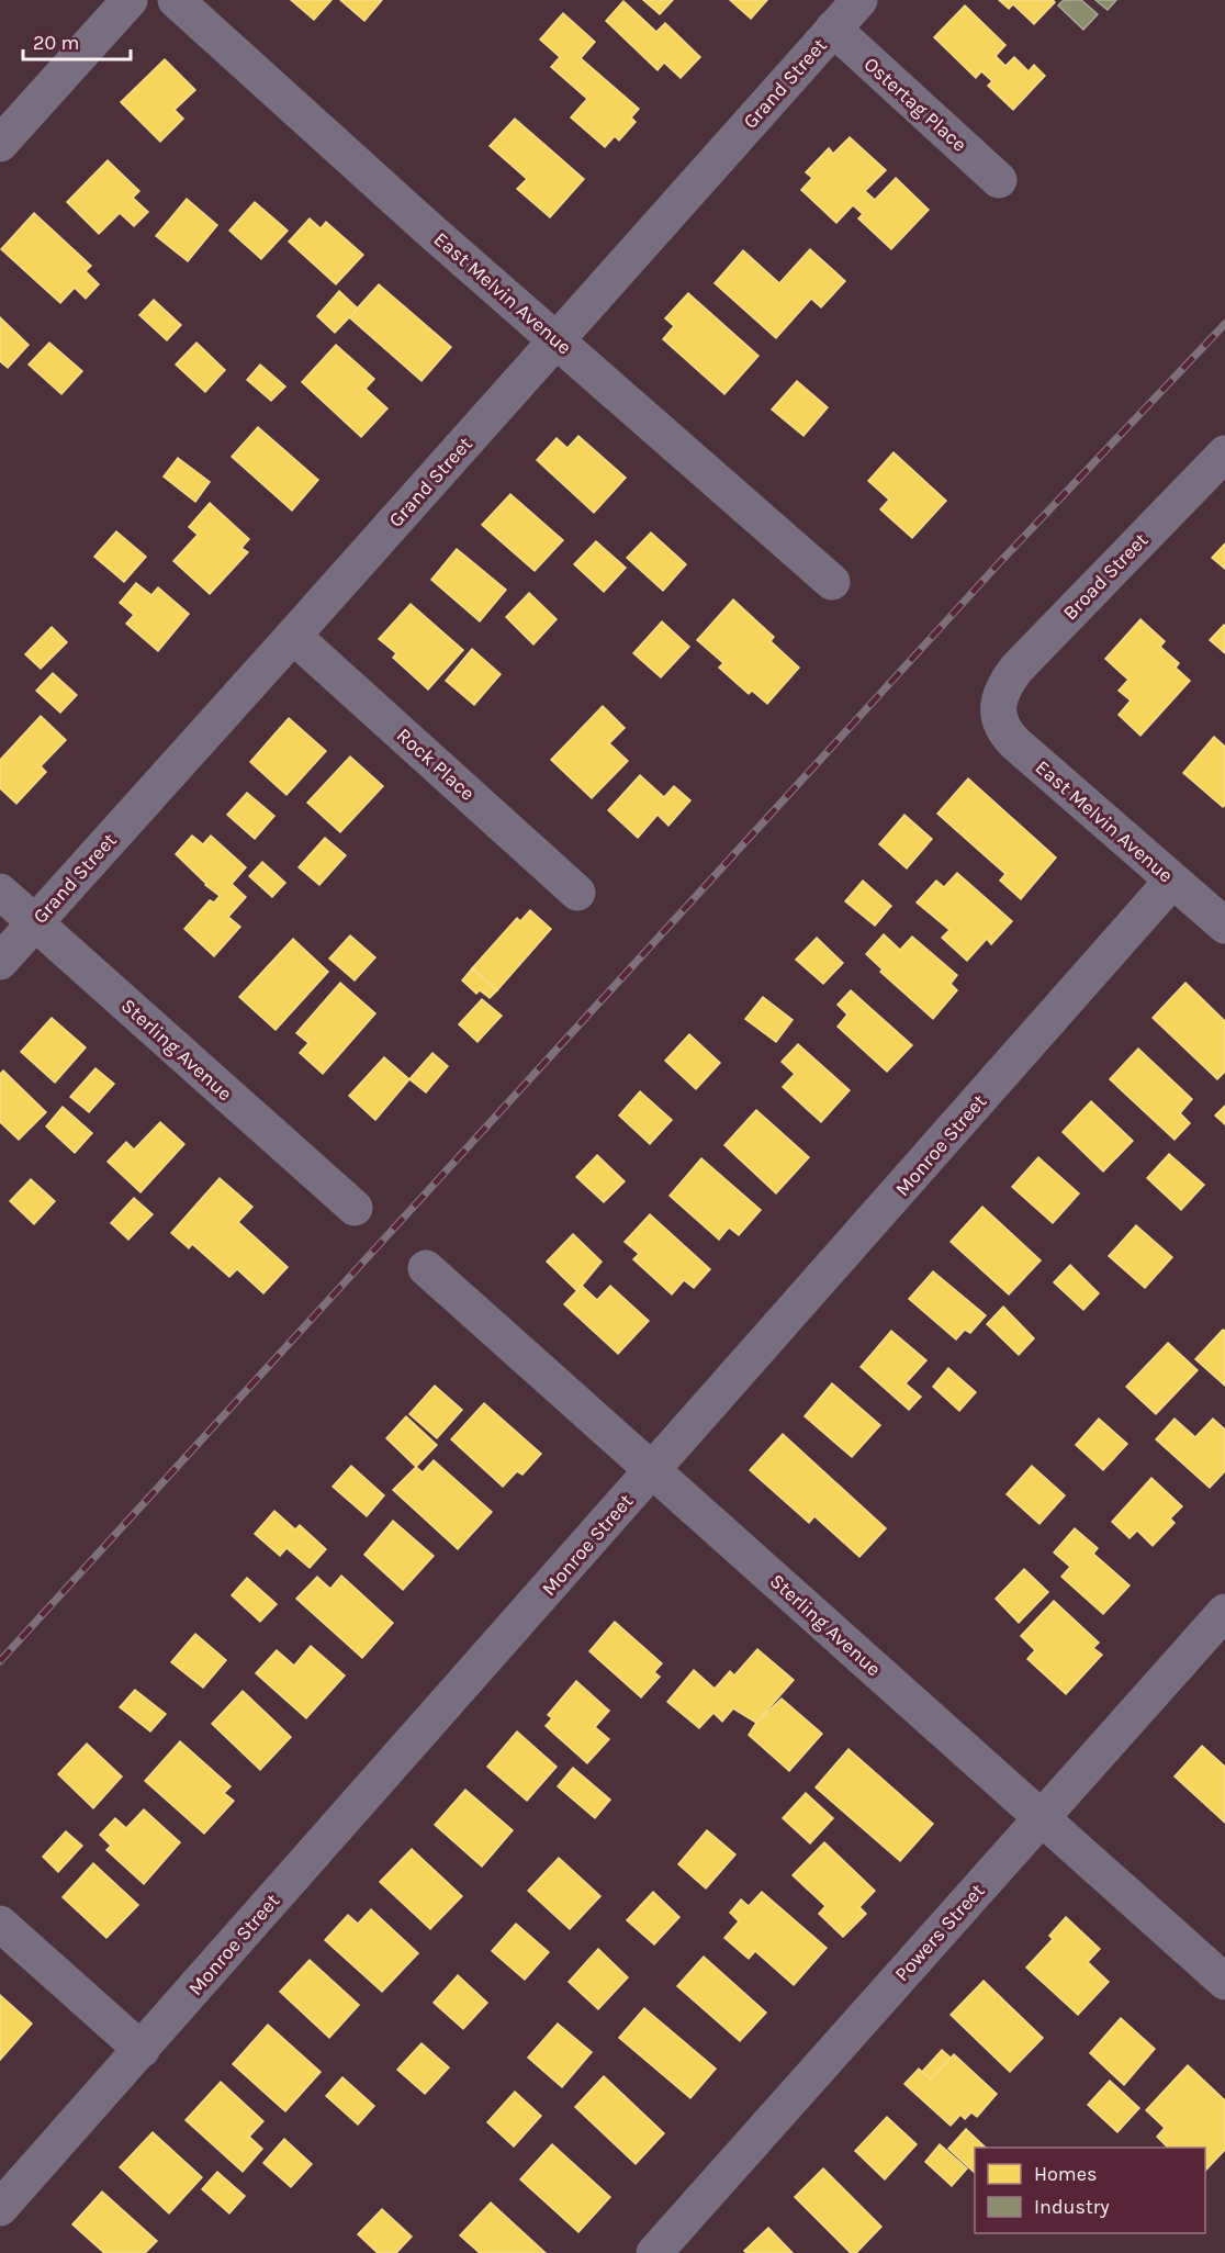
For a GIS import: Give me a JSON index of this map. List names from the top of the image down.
{
  "streets": {
    "street": [
      "Grand Street",
      "Ostertag Place",
      "East Melvin Avenue",
      "Broad Street",
      "Rock Place",
      "Sterling Avenue",
      "Monroe Street",
      "Powers Street"
    ]
  },
  "crossings": [
    ["Grand Street", "Ostertag Place"],
    ["Grand Street", "East Melvin Avenue"],
    ["Grand Street", "Rock Place"],
    ["Grand Street", "Sterling Avenue"],
    ["East Melvin Avenue", "Broad Street"],
    ["East Melvin Avenue", "Monroe Street"],
    ["Sterling Avenue", "Monroe Street"],
    ["Sterling Avenue", "Powers Street"]
  ],
  "legend": ["Homes", "Industry"],
  "scale_bar": "20 m"
}
